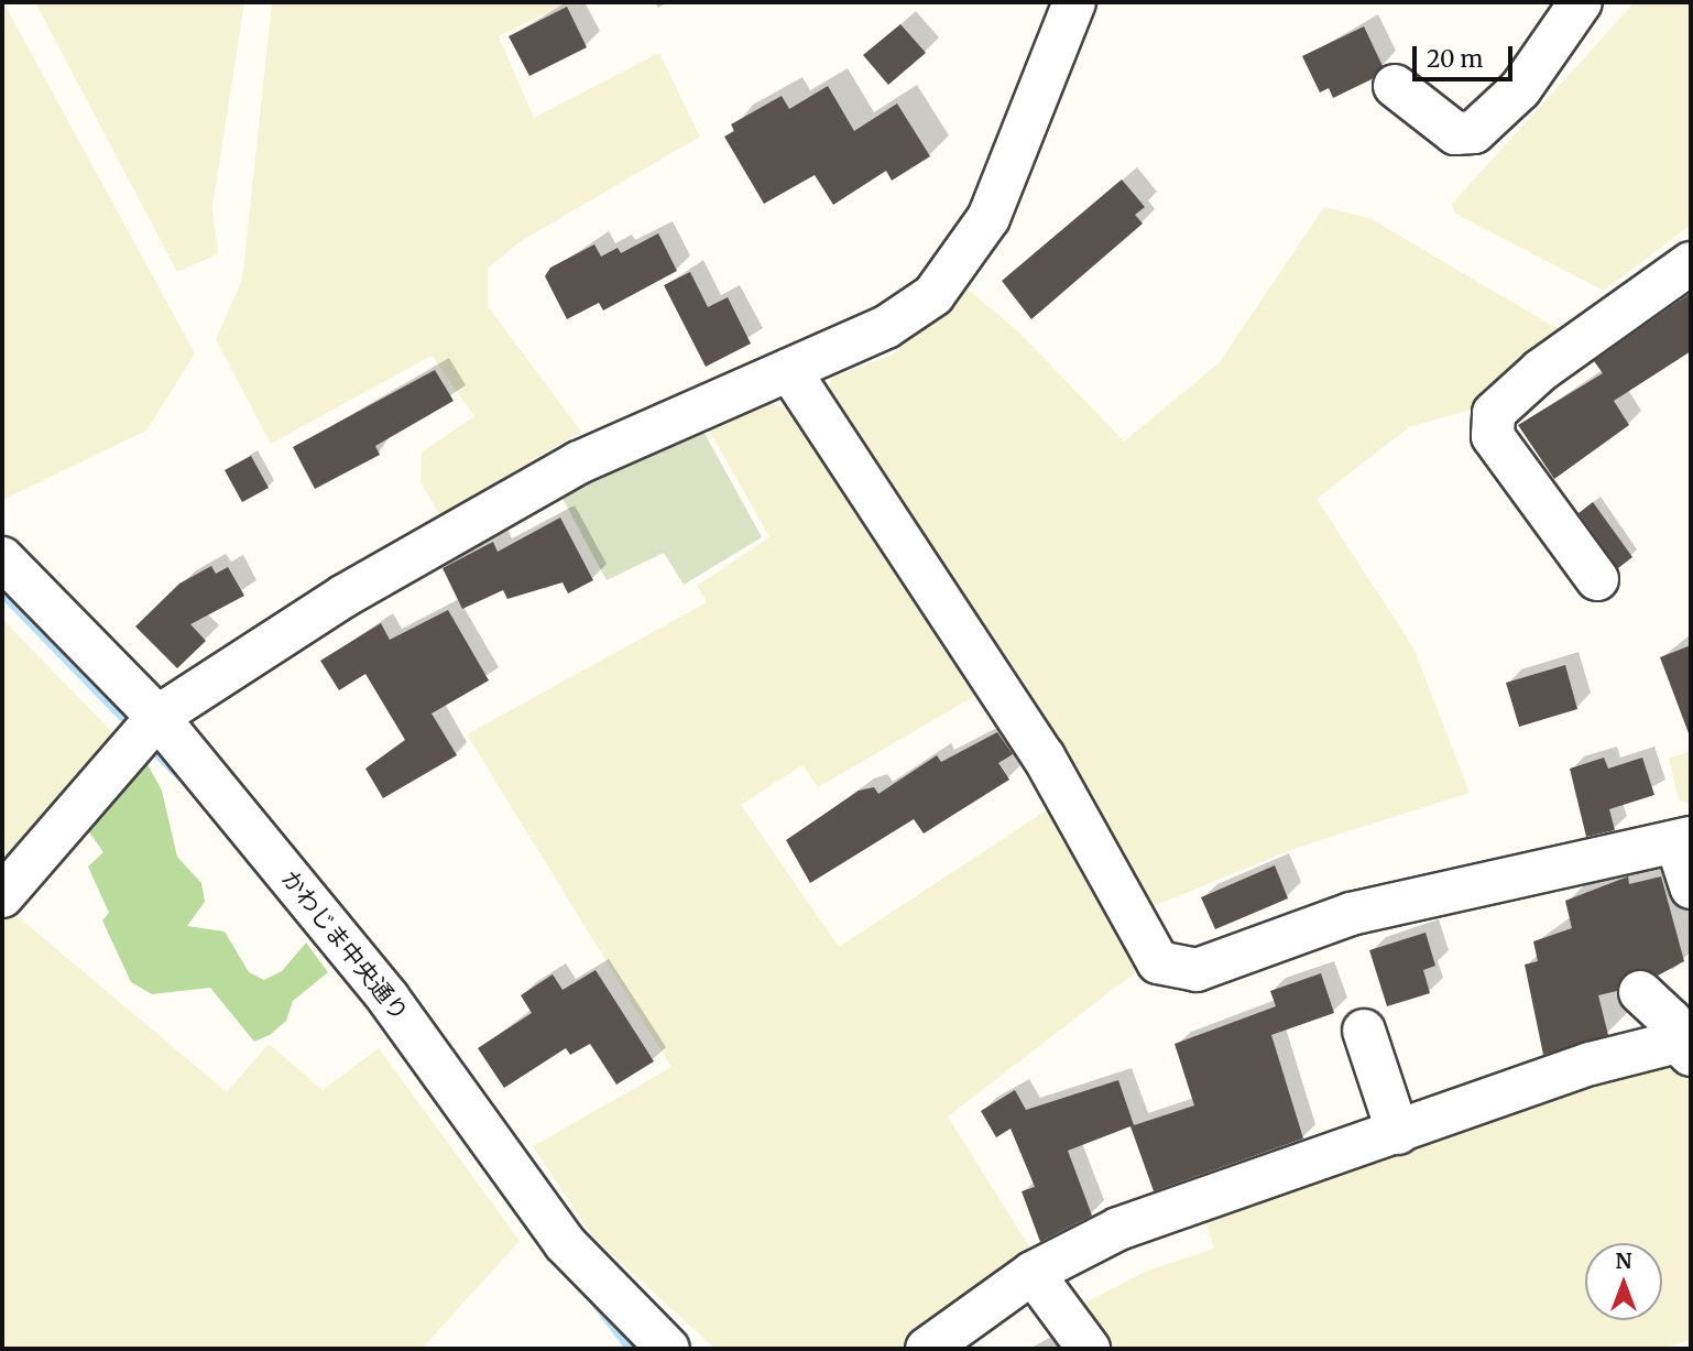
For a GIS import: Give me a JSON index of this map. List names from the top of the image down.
{
  "streets": {
    "street": ["かわじま中央通り"]
  },
  "scale_bar": "20 m",
  "north": "top"
}
